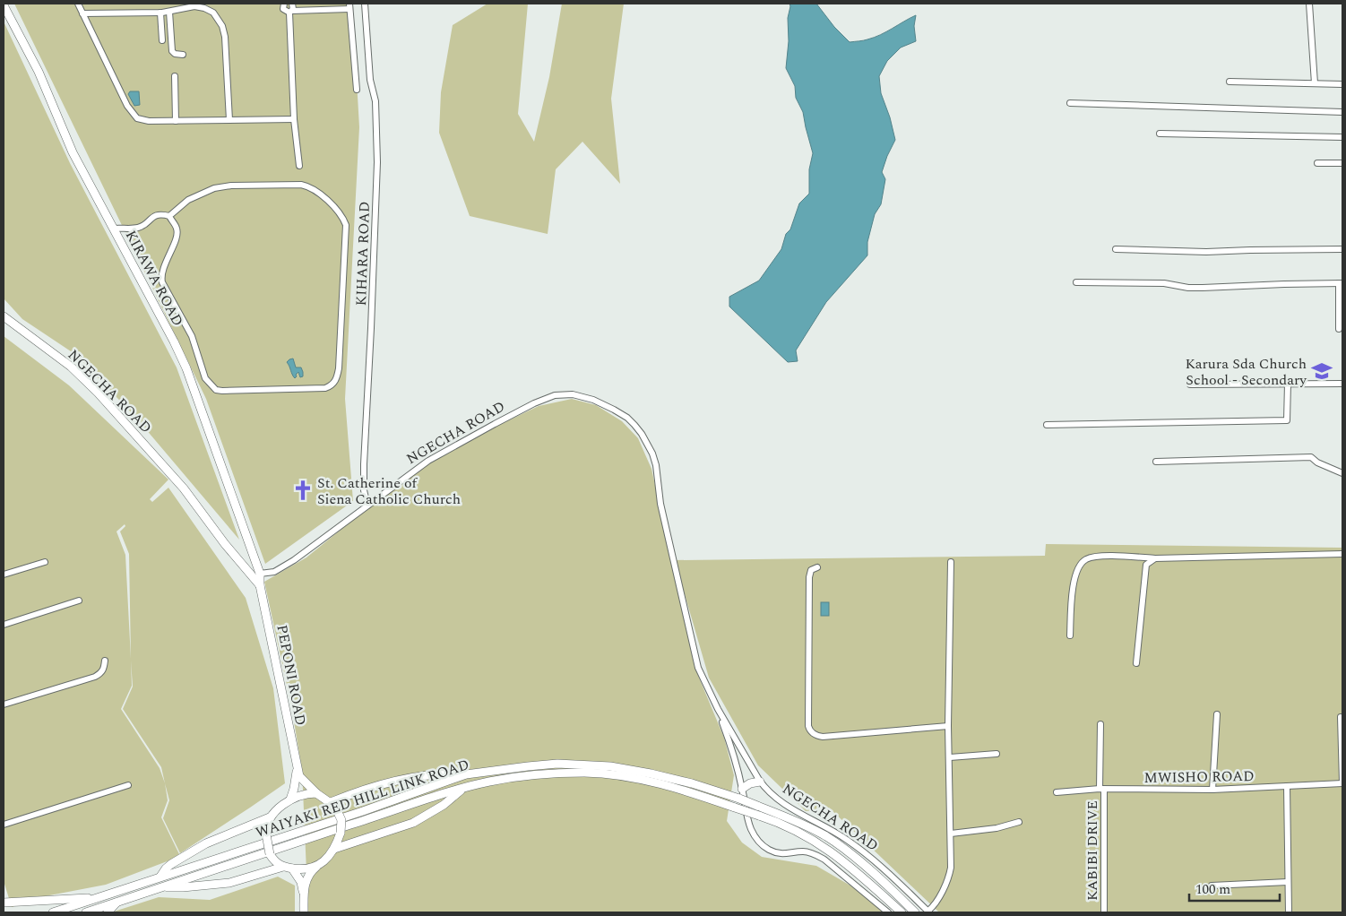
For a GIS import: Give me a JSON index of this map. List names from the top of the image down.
{
  "streets": {
    "main road": [
      "KIRAWA ROAD",
      "NGECHA ROAD",
      "PEPONI ROAD",
      "WAIYAKI RED HILL LINK ROAD"
    ],
    "street": ["KIHARA ROAD", "MWISHO ROAD", "KABIBI DRIVE"]
  },
  "crossings": [
    ["KIHARA ROAD", "NGECHA ROAD"],
    ["KIRAWA ROAD", "NGECHA ROAD"],
    ["NGECHA ROAD", "PEPONI ROAD"],
    ["MWISHO ROAD", "KABIBI DRIVE"]
  ],
  "places": {
    "school or university": ["Karura Sda Church School - Secondary"],
    "church": ["St. Catherine of Siena Catholic Church"]
  },
  "scale_bar": "100 m"
}
